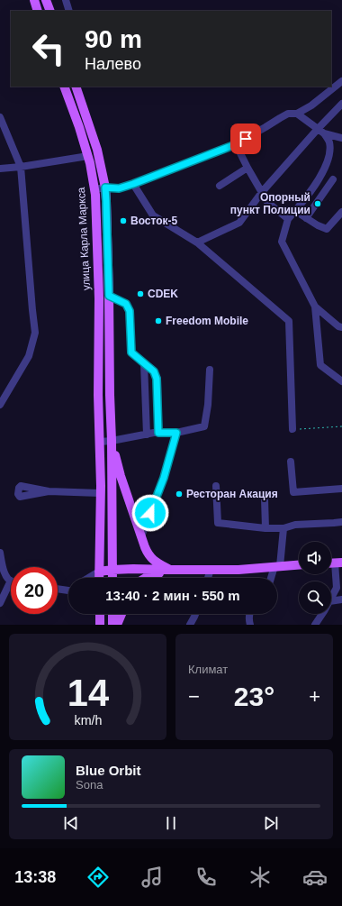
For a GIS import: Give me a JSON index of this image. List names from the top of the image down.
{
  "streets": {
    "main road": ["улица Карла Маркса"]
  },
  "places": [
    "Опорный пункт Полиции",
    "Восток-5",
    "CDEK",
    "Freedom Mobile",
    "Ресторан Акация"
  ],
  "page": {
    "turn": ["90 m", "Налево"],
    "limit": "20",
    "trip": "13:40 · 2 мин · 550 m",
    "tile": "Климат",
    "heat": ["−", "23°", "+"],
    "song": ["Blue Orbit", "Sona"],
    "tabs": "13:38",
    "gauge": ["14", "km/h"]
  }
}
